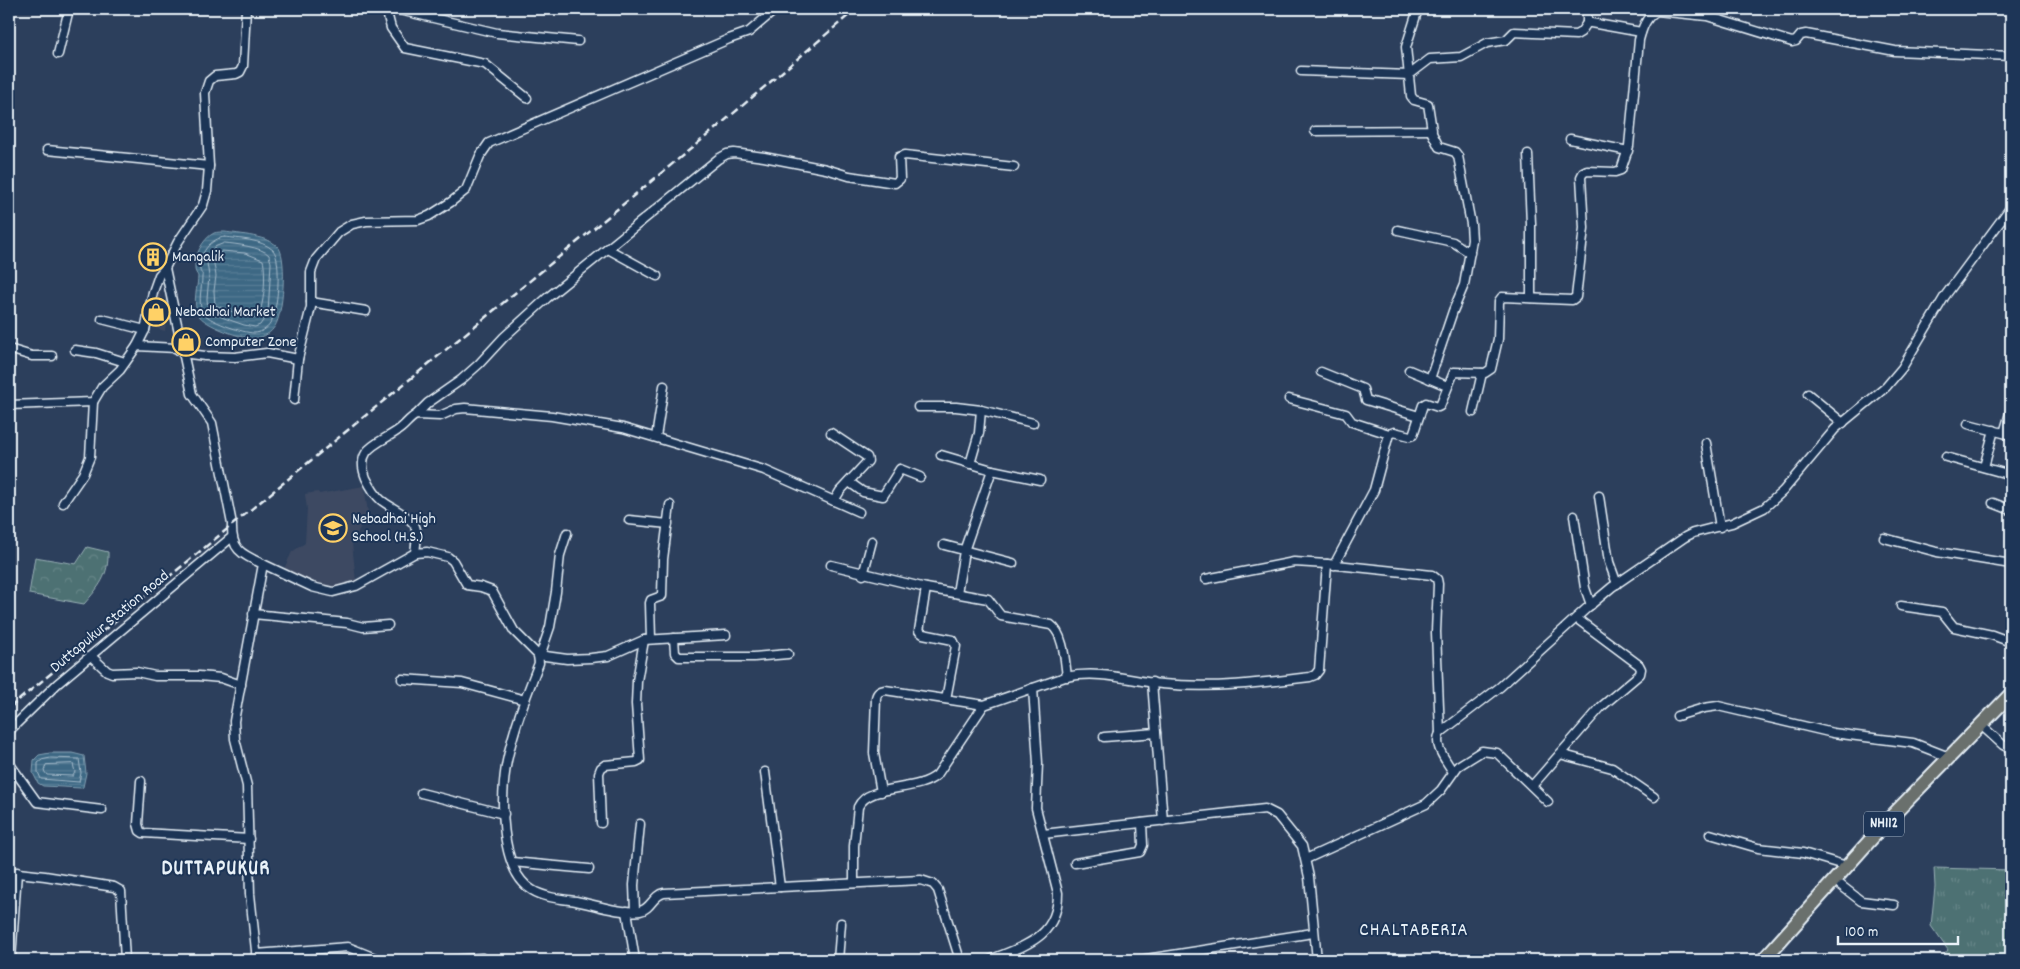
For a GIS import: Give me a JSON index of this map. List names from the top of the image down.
{
  "streets": {
    "highway": ["NH112"],
    "street": ["Duttapukur Station Road"]
  },
  "districts": ["DUTTAPUKUR", "CHALTABERIA"],
  "places": {
    "building": ["Mangalik"],
    "shop": ["Nebadhai Market", "Computer Zone"],
    "school or university": ["Nebadhai High School (H.S.)"]
  },
  "scale_bar": "100 m"
}
